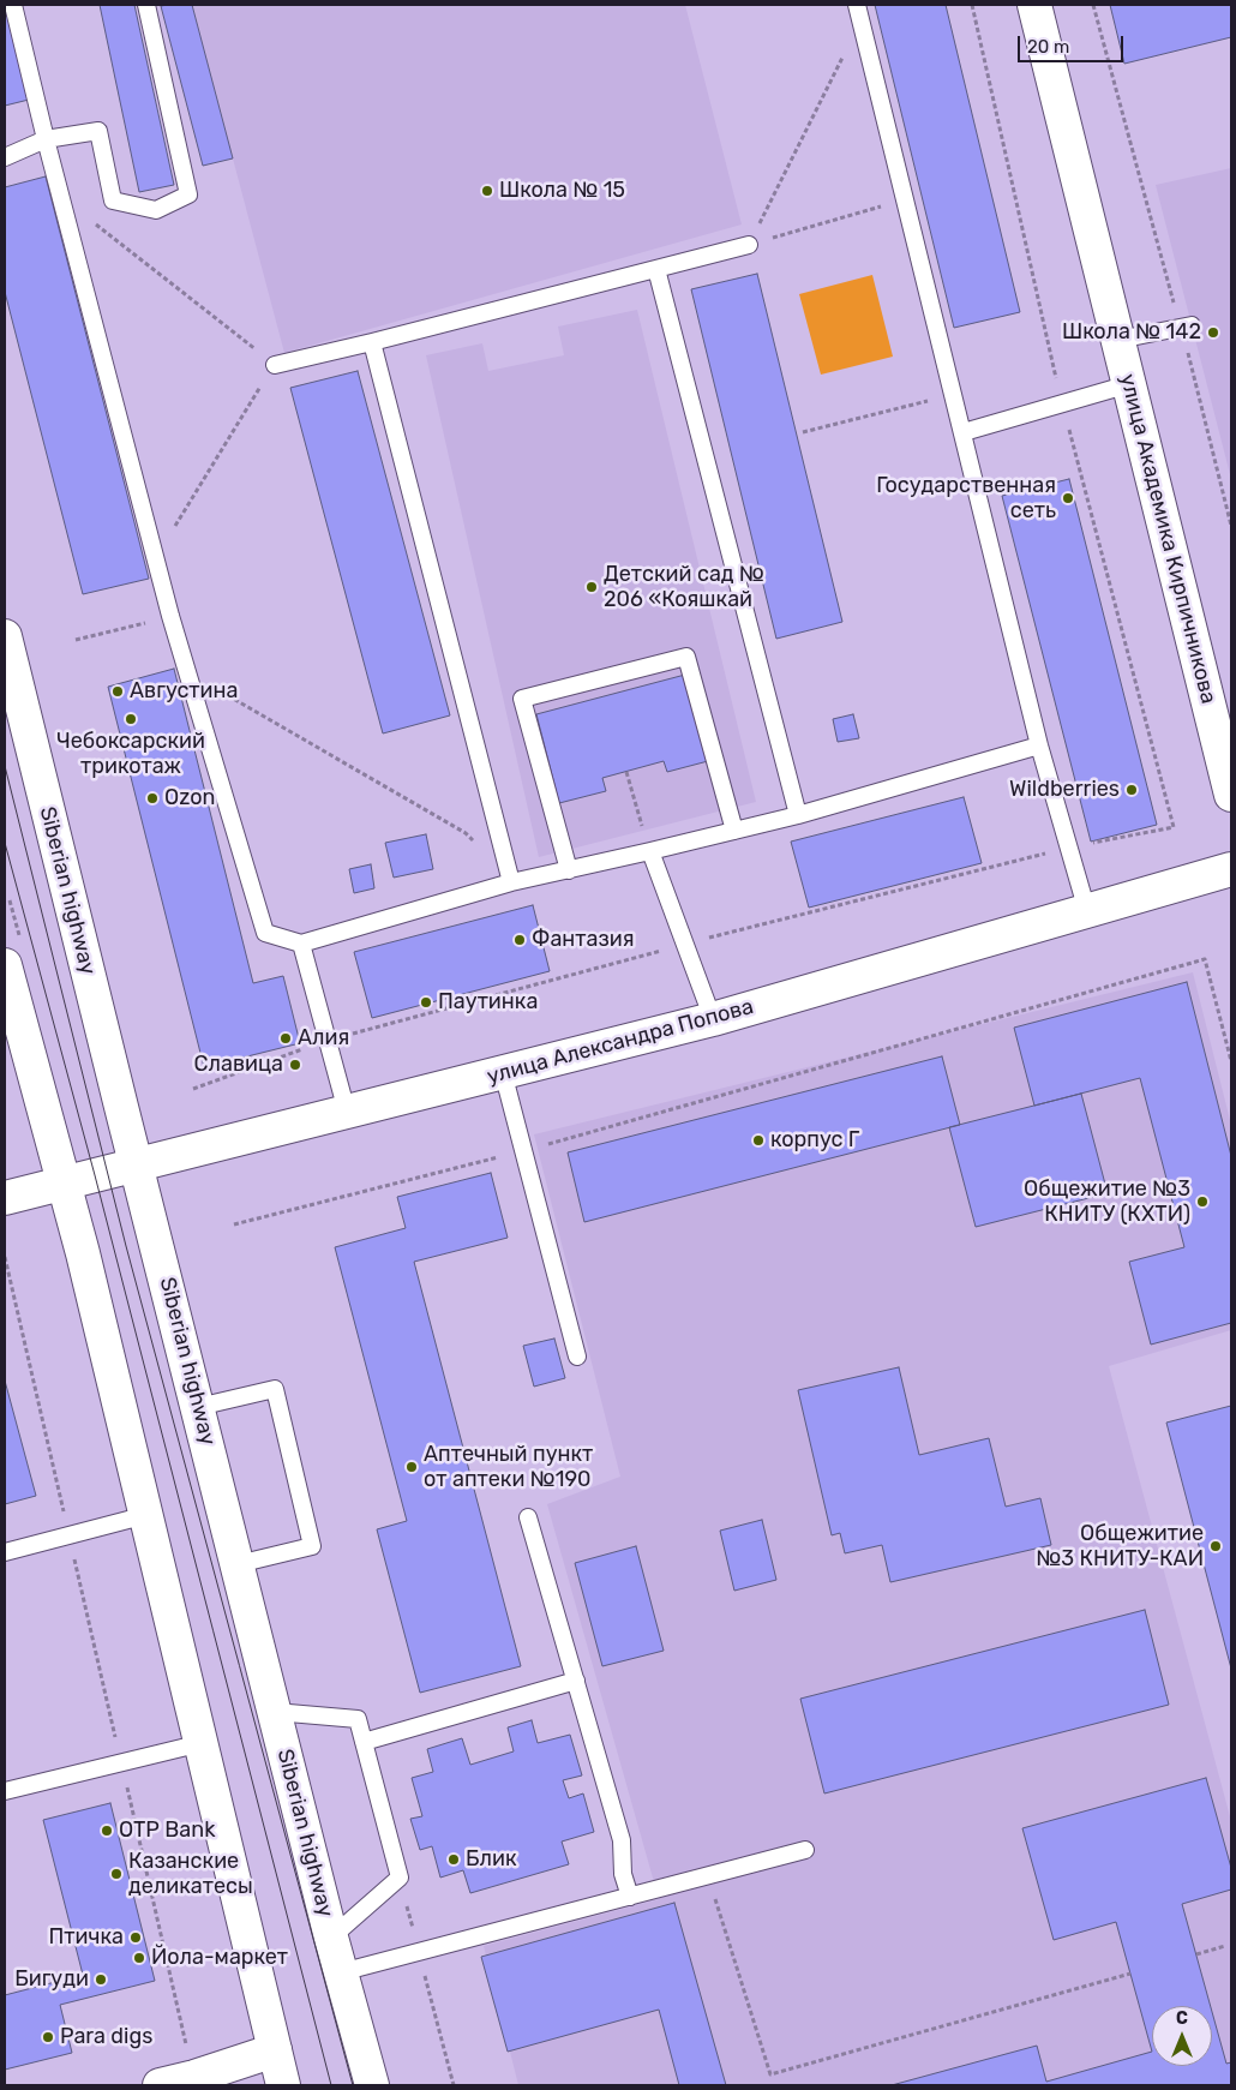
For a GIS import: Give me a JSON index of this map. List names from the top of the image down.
{
  "streets": {
    "main road": ["улица Академика Кирпичникова", "Siberian highway", "улица Александра Попова"]
  },
  "crossings": [
    ["Siberian highway", "улица Александра Попова"]
  ],
  "places": [
    "Школа № 15",
    "Школа № 142",
    "Государственная сеть",
    "Детский сад № 206 «Кояшкай",
    "Августина",
    "Чебоксарский трикотаж",
    "Wildberries",
    "Ozon",
    "Фантазия",
    "Паутинка",
    "Алия",
    "Славица",
    "корпус Г",
    "Общежитие №3 КНИТУ (КХТИ)",
    "Аптечный пункт от аптеки №190",
    "Общежитие №3 КНИТУ-КАИ",
    "OTP Bank",
    "Блик",
    "Казанские деликатесы",
    "Птичка",
    "Йола-маркет",
    "Бигуди",
    "Para digs"
  ],
  "scale_bar": "20 m",
  "north": "top"
}
